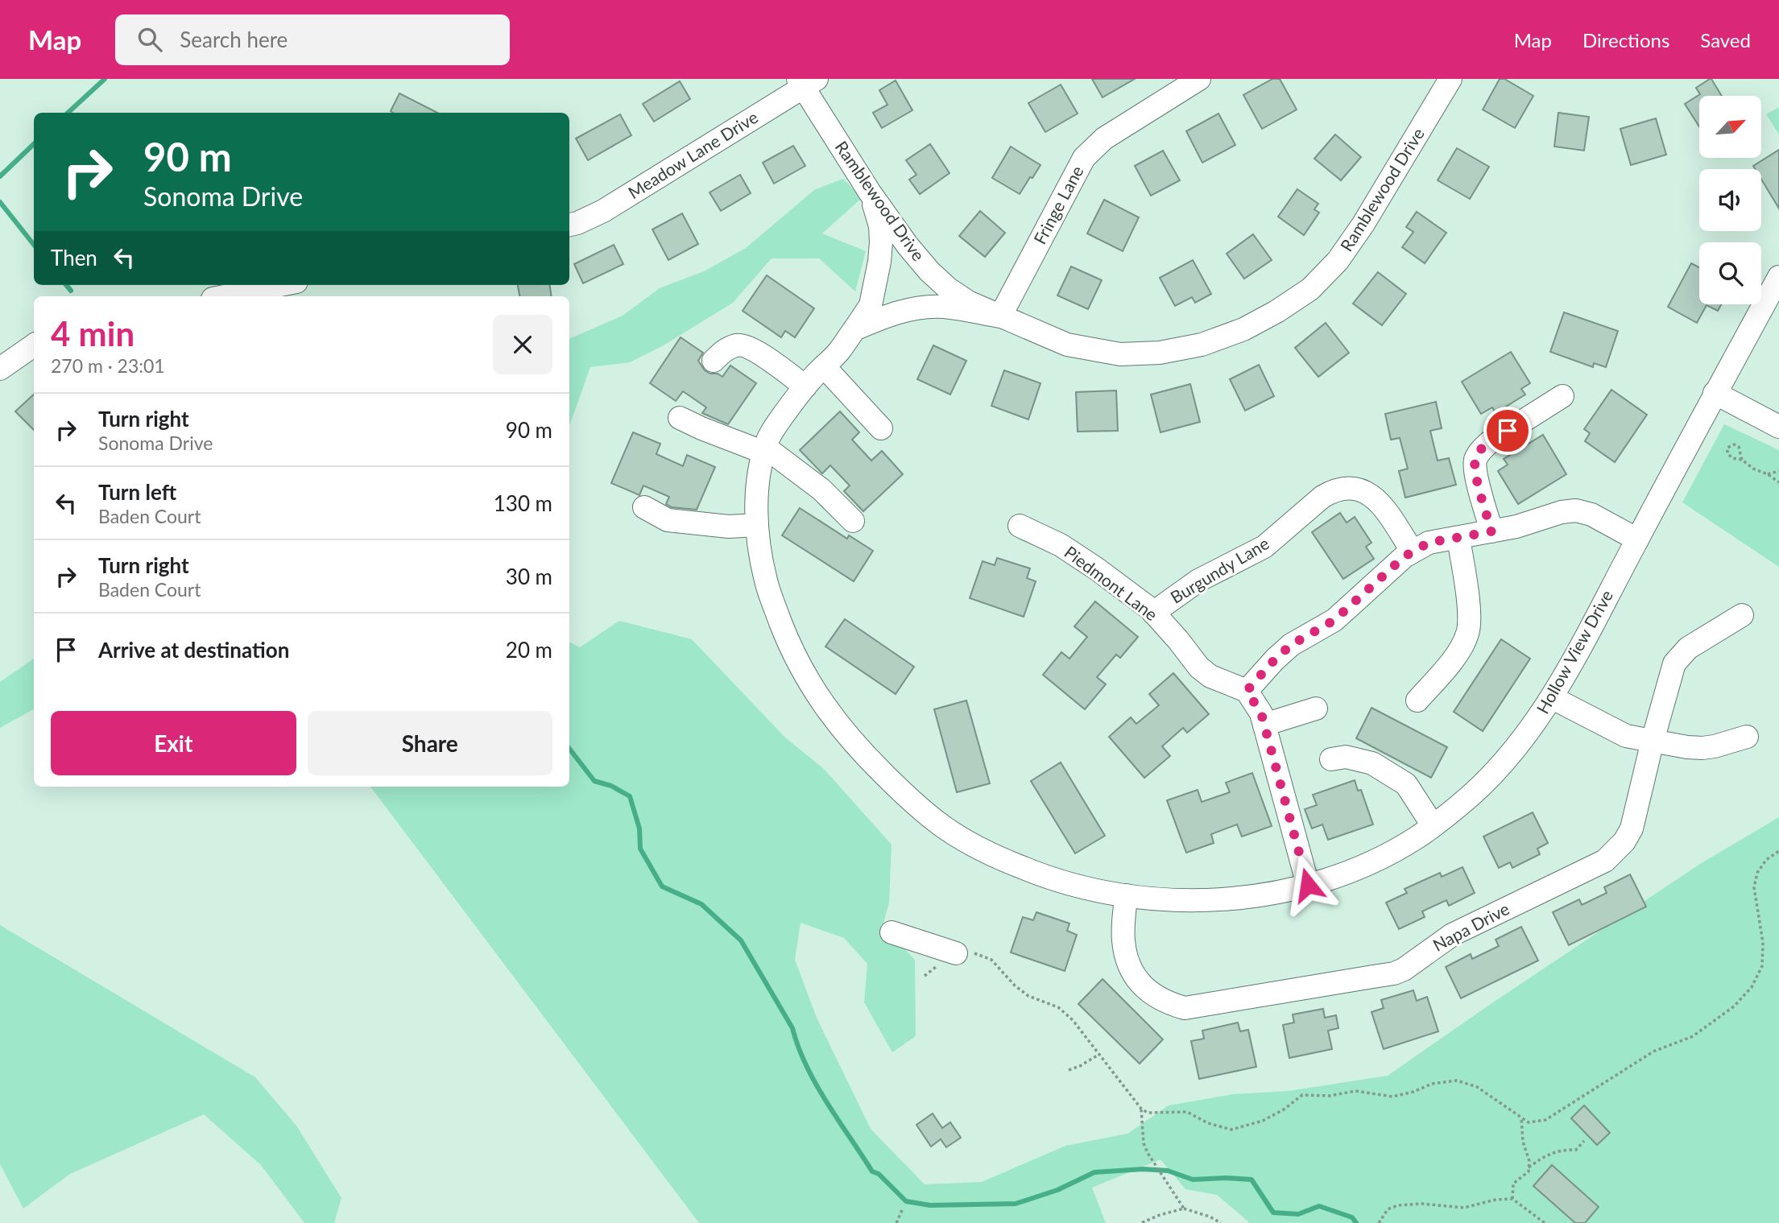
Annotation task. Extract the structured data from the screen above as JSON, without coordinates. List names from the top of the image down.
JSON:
{
  "streets": {
    "street": [
      "Meadow Lane Drive",
      "Ramblewood Drive",
      "Fringe Lane",
      "Burgundy Lane",
      "Piedmont Lane",
      "Hollow View Drive",
      "Napa Drive"
    ]
  },
  "crossings": [
    ["Meadow Lane Drive", "Ramblewood Drive"],
    ["Ramblewood Drive", "Fringe Lane"],
    ["Ramblewood Drive", "Hollow View Drive"],
    ["Burgundy Lane", "Piedmont Lane"],
    ["Hollow View Drive", "Napa Drive"]
  ],
  "north": "top right",
  "page": {
    "header": "Map",
    "search": "Search here",
    "nav": ["Map", "Directions", "Saved"],
    "turn": ["90 m", "Sonoma Drive"],
    "then": "Then",
    "heading": ["4 min", "270 m · 23:01"],
    "list": [
      {
        "name": "Turn right",
        "note": "Sonoma Drive",
        "value": "90 m"
      },
      {
        "name": "Turn left",
        "note": "Baden Court",
        "value": "130 m"
      },
      {
        "name": "Turn right",
        "note": "Baden Court",
        "value": "30 m"
      },
      {
        "name": "Arrive at destination",
        "value": "20 m"
      }
    ],
    "buttons": ["Exit", "Share"]
  }
}
